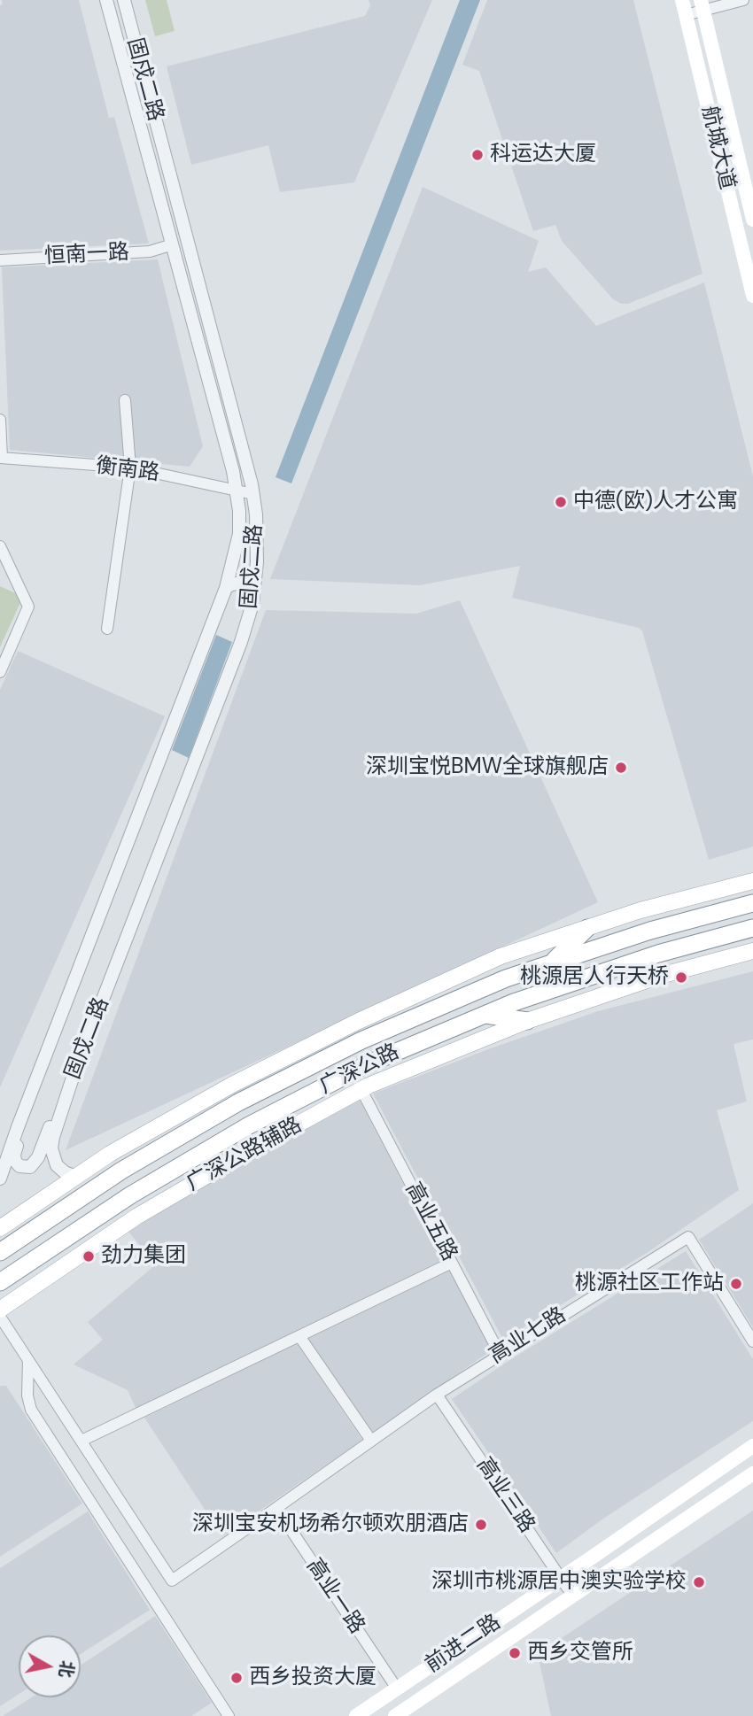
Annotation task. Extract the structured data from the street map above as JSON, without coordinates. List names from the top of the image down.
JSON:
{
  "streets": {
    "highway": ["广深公路"],
    "main road": ["航城大道", "广深公路辅路", "前进二路"],
    "street": [
      "固戍二路",
      "恒南一路",
      "衡南路",
      "高业五路",
      "高业七路",
      "高业三路",
      "高业一路"
    ]
  },
  "crossings": [
    ["固戍二路", "恒南一路"],
    ["固戍二路", "衡南路"],
    ["广深公路辅路", "高业五路"],
    ["高业五路", "高业七路"],
    ["高业七路", "高业三路"],
    ["高业三路", "前进二路"],
    ["高业一路", "前进二路"]
  ],
  "places": [
    "科运达大厦",
    "中德(欧)人才公寓",
    "深圳宝悦BMW全球旗舰店",
    "桃源居人行天桥",
    "劲力集团",
    "桃源社区工作站",
    "深圳宝安机场希尔顿欢朋酒店",
    "深圳市桃源居中澳实验学校",
    "西乡交管所",
    "西乡投资大厦"
  ],
  "north": "right"
}
